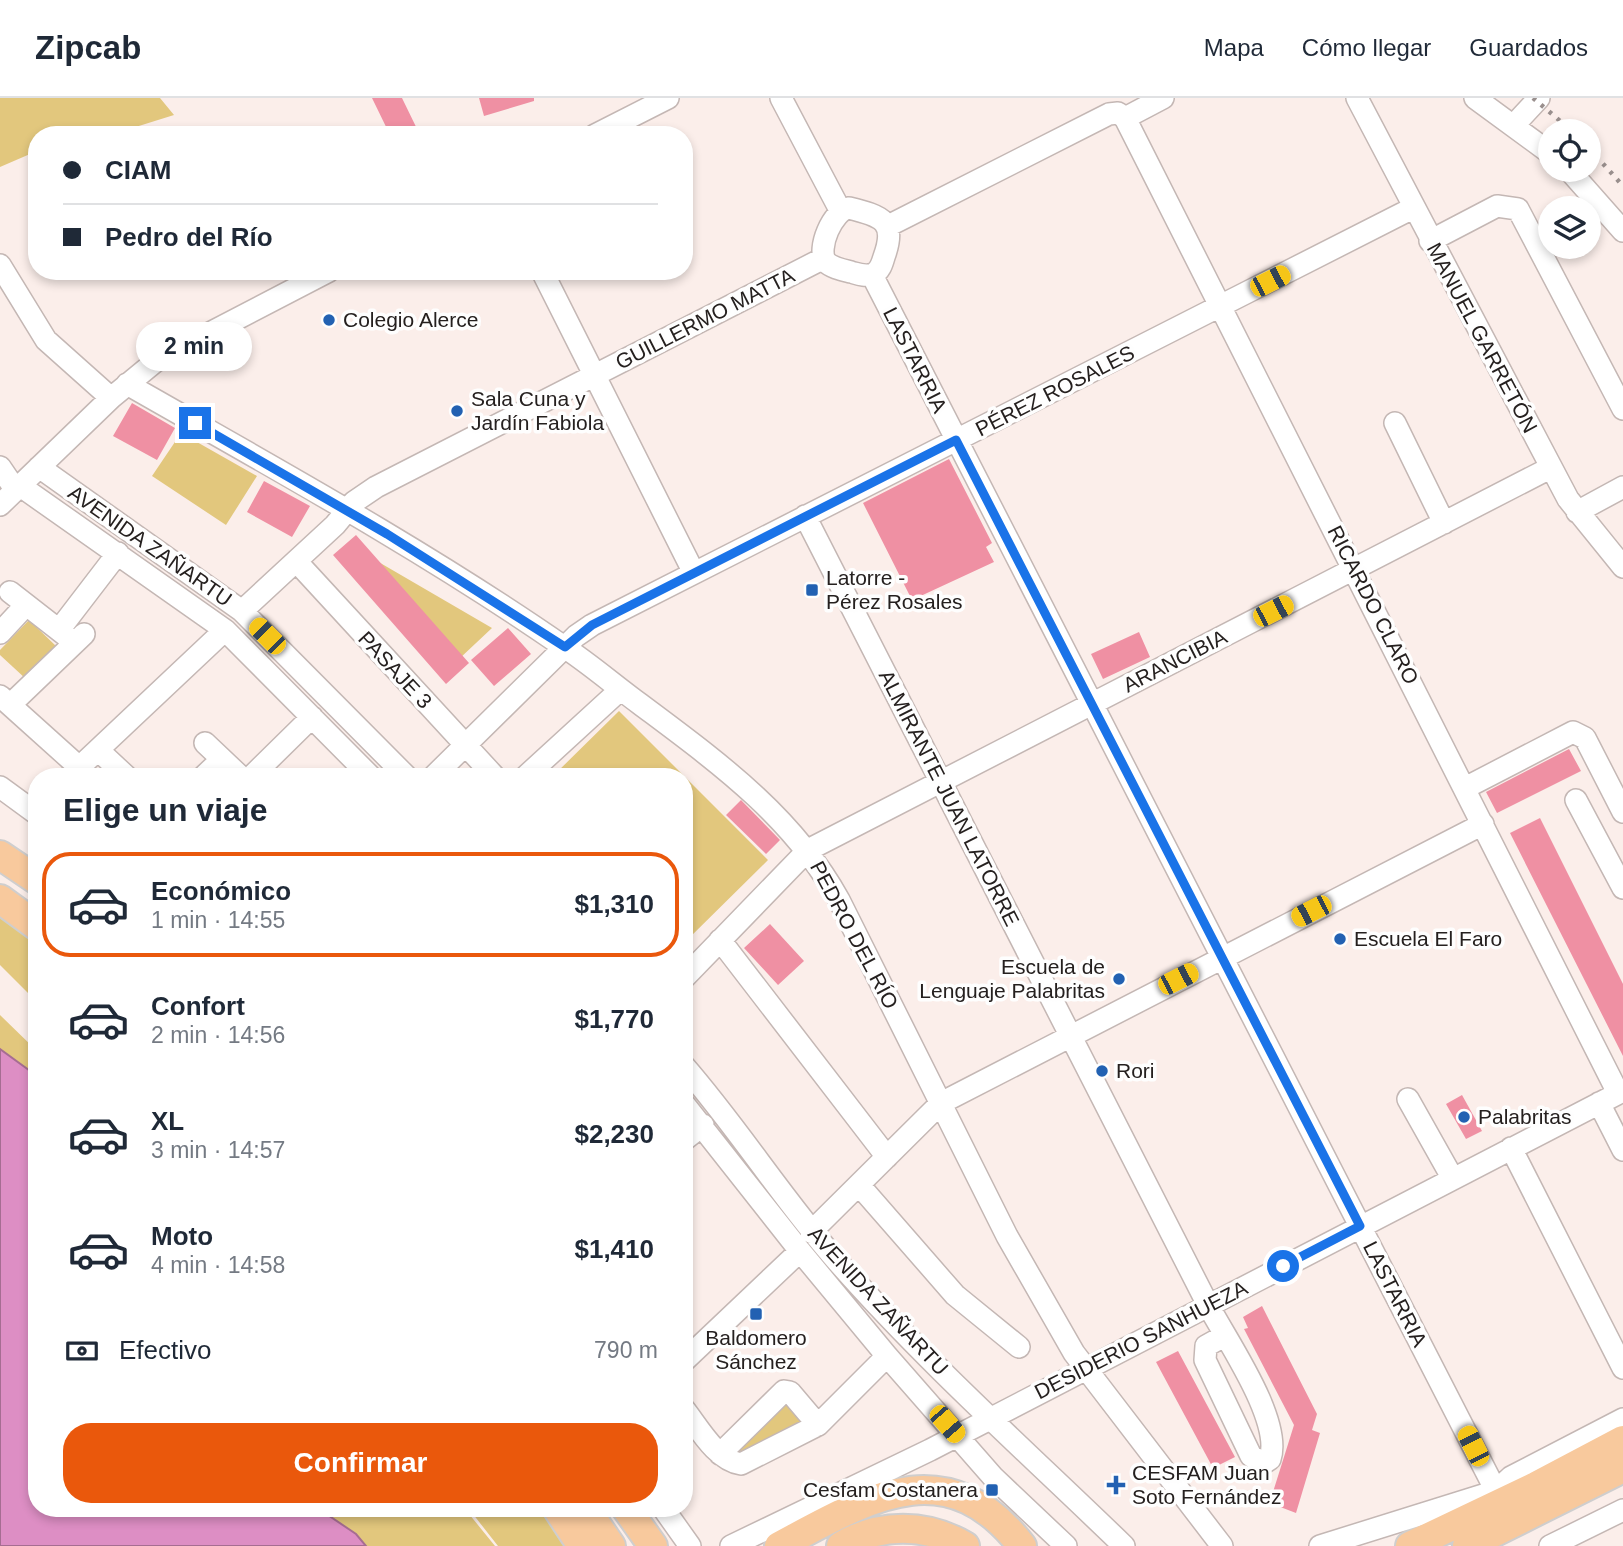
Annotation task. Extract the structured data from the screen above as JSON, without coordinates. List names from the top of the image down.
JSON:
{
  "streets": {
    "street": [
      "GUILLERMO MATTA",
      "MANUEL GARRETÓN",
      "LASTARRIA",
      "PÉREZ ROSALES",
      "AVENIDA ZAÑARTU",
      "RICARDO CLARO",
      "ARANCIBIA",
      "PASAJE 3",
      "ALMIRANTE JUAN LATORRE",
      "PEDRO DEL RÍO",
      "DESIDERIO SANHUEZA"
    ]
  },
  "crossings": [
    ["GUILLERMO MATTA", "LASTARRIA"],
    ["GUILLERMO MATTA", "AVENIDA ZAÑARTU"],
    ["GUILLERMO MATTA", "PASAJE 3"],
    ["GUILLERMO MATTA", "PEDRO DEL RÍO"],
    ["MANUEL GARRETÓN", "PÉREZ ROSALES"],
    ["MANUEL GARRETÓN", "ARANCIBIA"],
    ["LASTARRIA", "PÉREZ ROSALES"],
    ["LASTARRIA", "ARANCIBIA"],
    ["LASTARRIA", "DESIDERIO SANHUEZA"],
    ["PÉREZ ROSALES", "RICARDO CLARO"],
    ["PÉREZ ROSALES", "PASAJE 3"],
    ["PÉREZ ROSALES", "ALMIRANTE JUAN LATORRE"],
    ["PÉREZ ROSALES", "PEDRO DEL RÍO"],
    ["AVENIDA ZAÑARTU", "DESIDERIO SANHUEZA"],
    ["RICARDO CLARO", "ARANCIBIA"],
    ["RICARDO CLARO", "DESIDERIO SANHUEZA"],
    ["ARANCIBIA", "ALMIRANTE JUAN LATORRE"],
    ["ARANCIBIA", "PEDRO DEL RÍO"],
    ["ALMIRANTE JUAN LATORRE", "DESIDERIO SANHUEZA"],
    ["PEDRO DEL RÍO", "DESIDERIO SANHUEZA"]
  ],
  "places": {
    "other": [
      "Colegio Alerce",
      "Sala Cuna y Jardín Fabiola",
      "Escuela El Faro",
      "Escuela de Lenguaje Palabritas",
      "Rori",
      "Palabritas"
    ],
    "transit": ["Latorre - Pérez Rosales", "Baldomero Sánchez", "Cesfam Costanera"],
    "health": ["CESFAM Juan Soto Fernández"]
  },
  "page": {
    "header": "Zipcab",
    "nav": ["Mapa", "Cómo llegar", "Guardados"],
    "banner": ["CIAM", "Pedro del Río"],
    "bubble": "2 min",
    "heading": "Elige un viaje",
    "list": [
      {
        "name": "Económico",
        "note": "1 min · 14:55",
        "value": "$1,310"
      },
      {
        "name": "Confort",
        "note": "2 min · 14:56",
        "value": "$1,770"
      },
      {
        "name": "XL",
        "note": "3 min · 14:57",
        "value": "$2,230"
      },
      {
        "name": "Moto",
        "note": "4 min · 14:58",
        "value": "$1,410"
      }
    ],
    "pay": ["Efectivo", "790 m"],
    "buttons": "Confirmar"
  }
}
